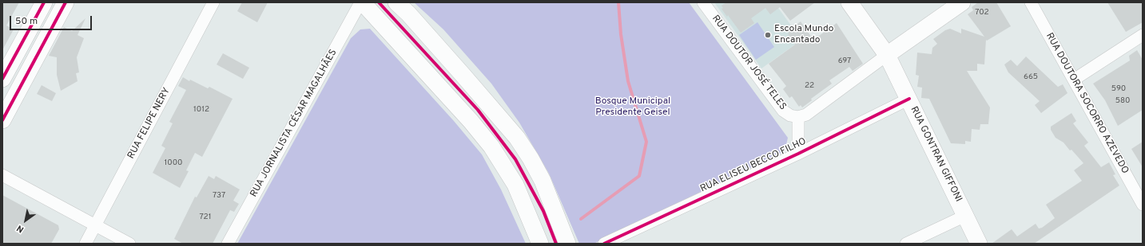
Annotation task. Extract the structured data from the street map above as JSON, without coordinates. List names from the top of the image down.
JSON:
{
  "streets": {
    "main road": ["RUA GONTRAN GIFFONI"],
    "street": [
      "RUA DOUTOR JOSÉ TELES",
      "RUA DOUTORA SOCORRO AZEVEDO",
      "RUA FELIPE NERY",
      "RUA JORNALISTA CÉSAR MAGALHÃES",
      "RUA ELISEU BECCO FILHO"
    ]
  },
  "crossings": [
    ["RUA GONTRAN GIFFONI", "RUA ELISEU BECCO FILHO"]
  ],
  "parks": ["Bosque Municipal Presidente Geisel"],
  "places": ["Escola Mundo Encantado"],
  "house_numbers": [
    "702",
    "697",
    "665",
    "22",
    "590",
    "580",
    "1012",
    "1000",
    "737",
    "721"
  ],
  "scale_bar": "50 m",
  "north": "bottom left"
}
